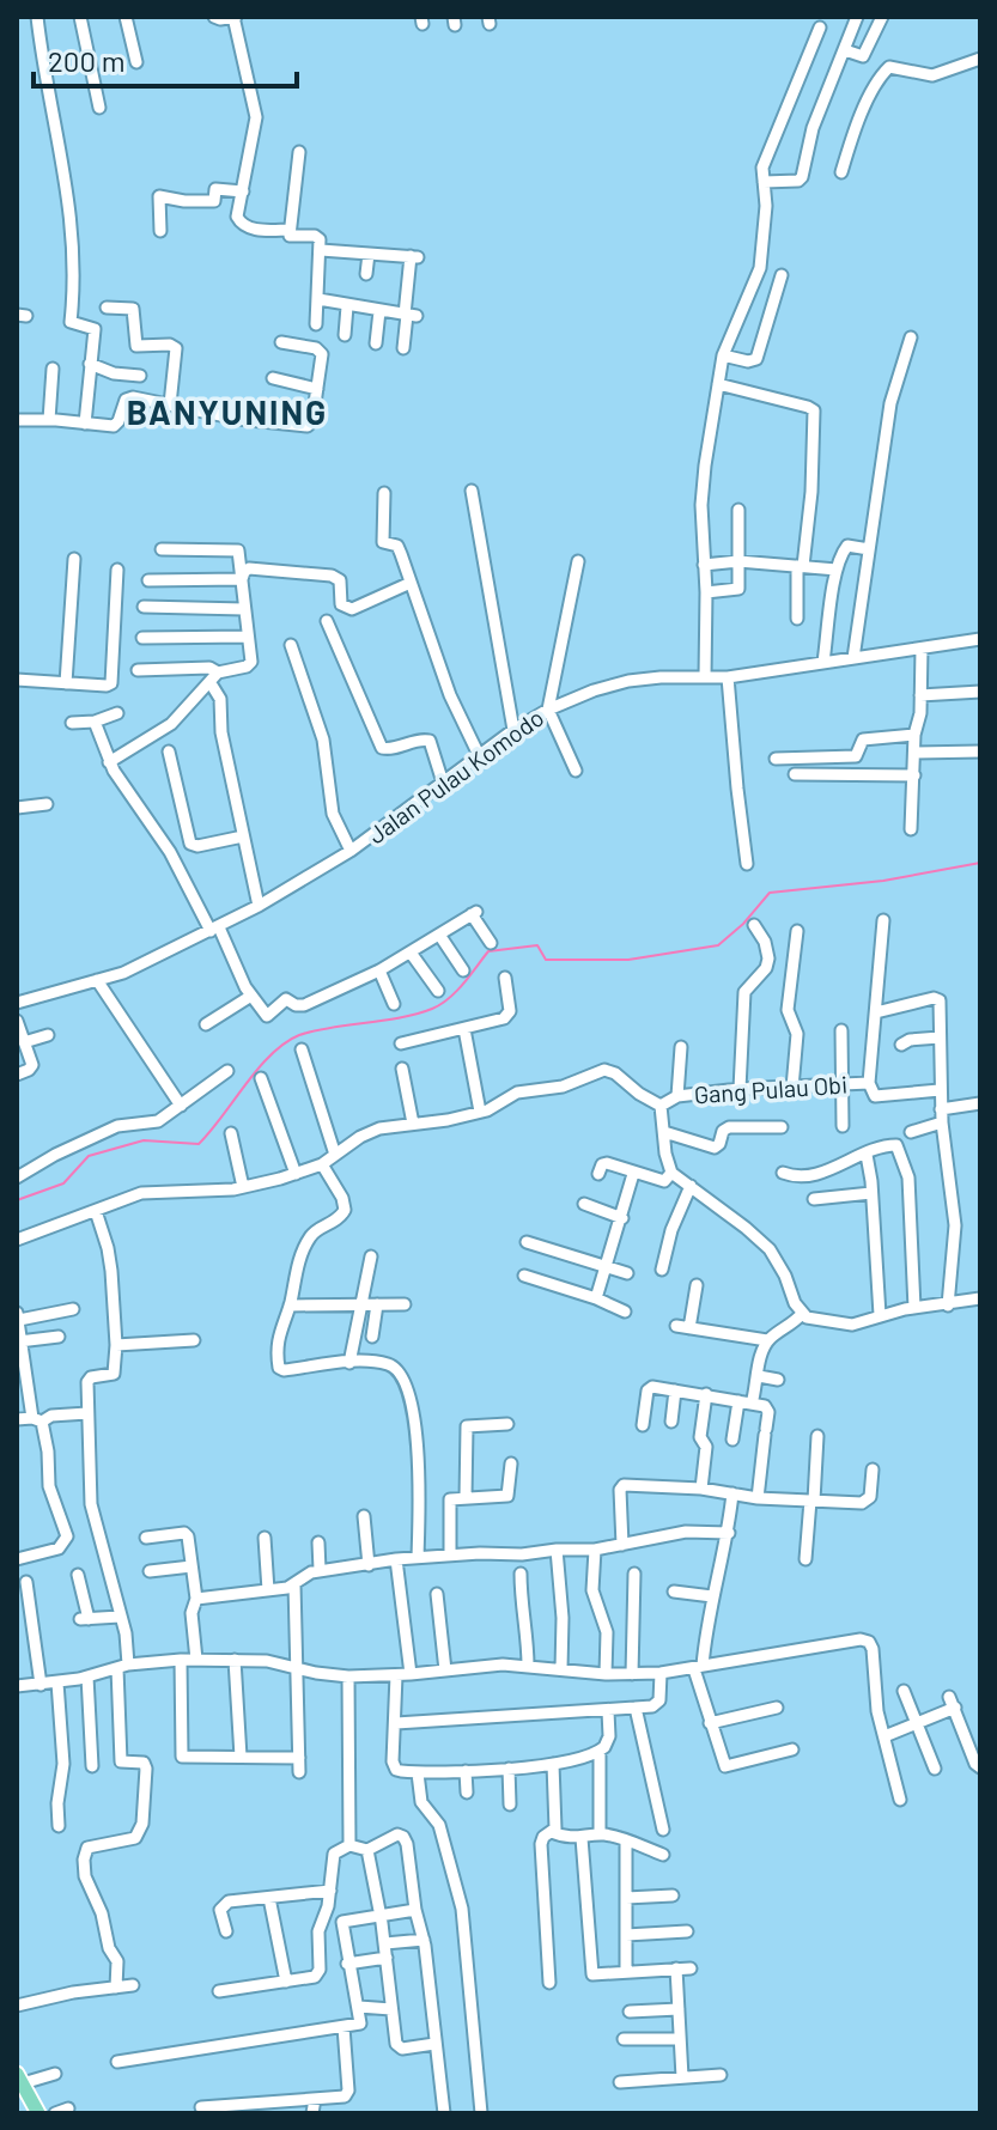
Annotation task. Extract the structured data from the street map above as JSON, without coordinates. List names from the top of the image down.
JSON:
{
  "streets": {
    "street": ["Jalan Pulau Komodo", "Gang Pulau Obi"]
  },
  "districts": ["BANYUNING"],
  "scale_bar": "200 m"
}
